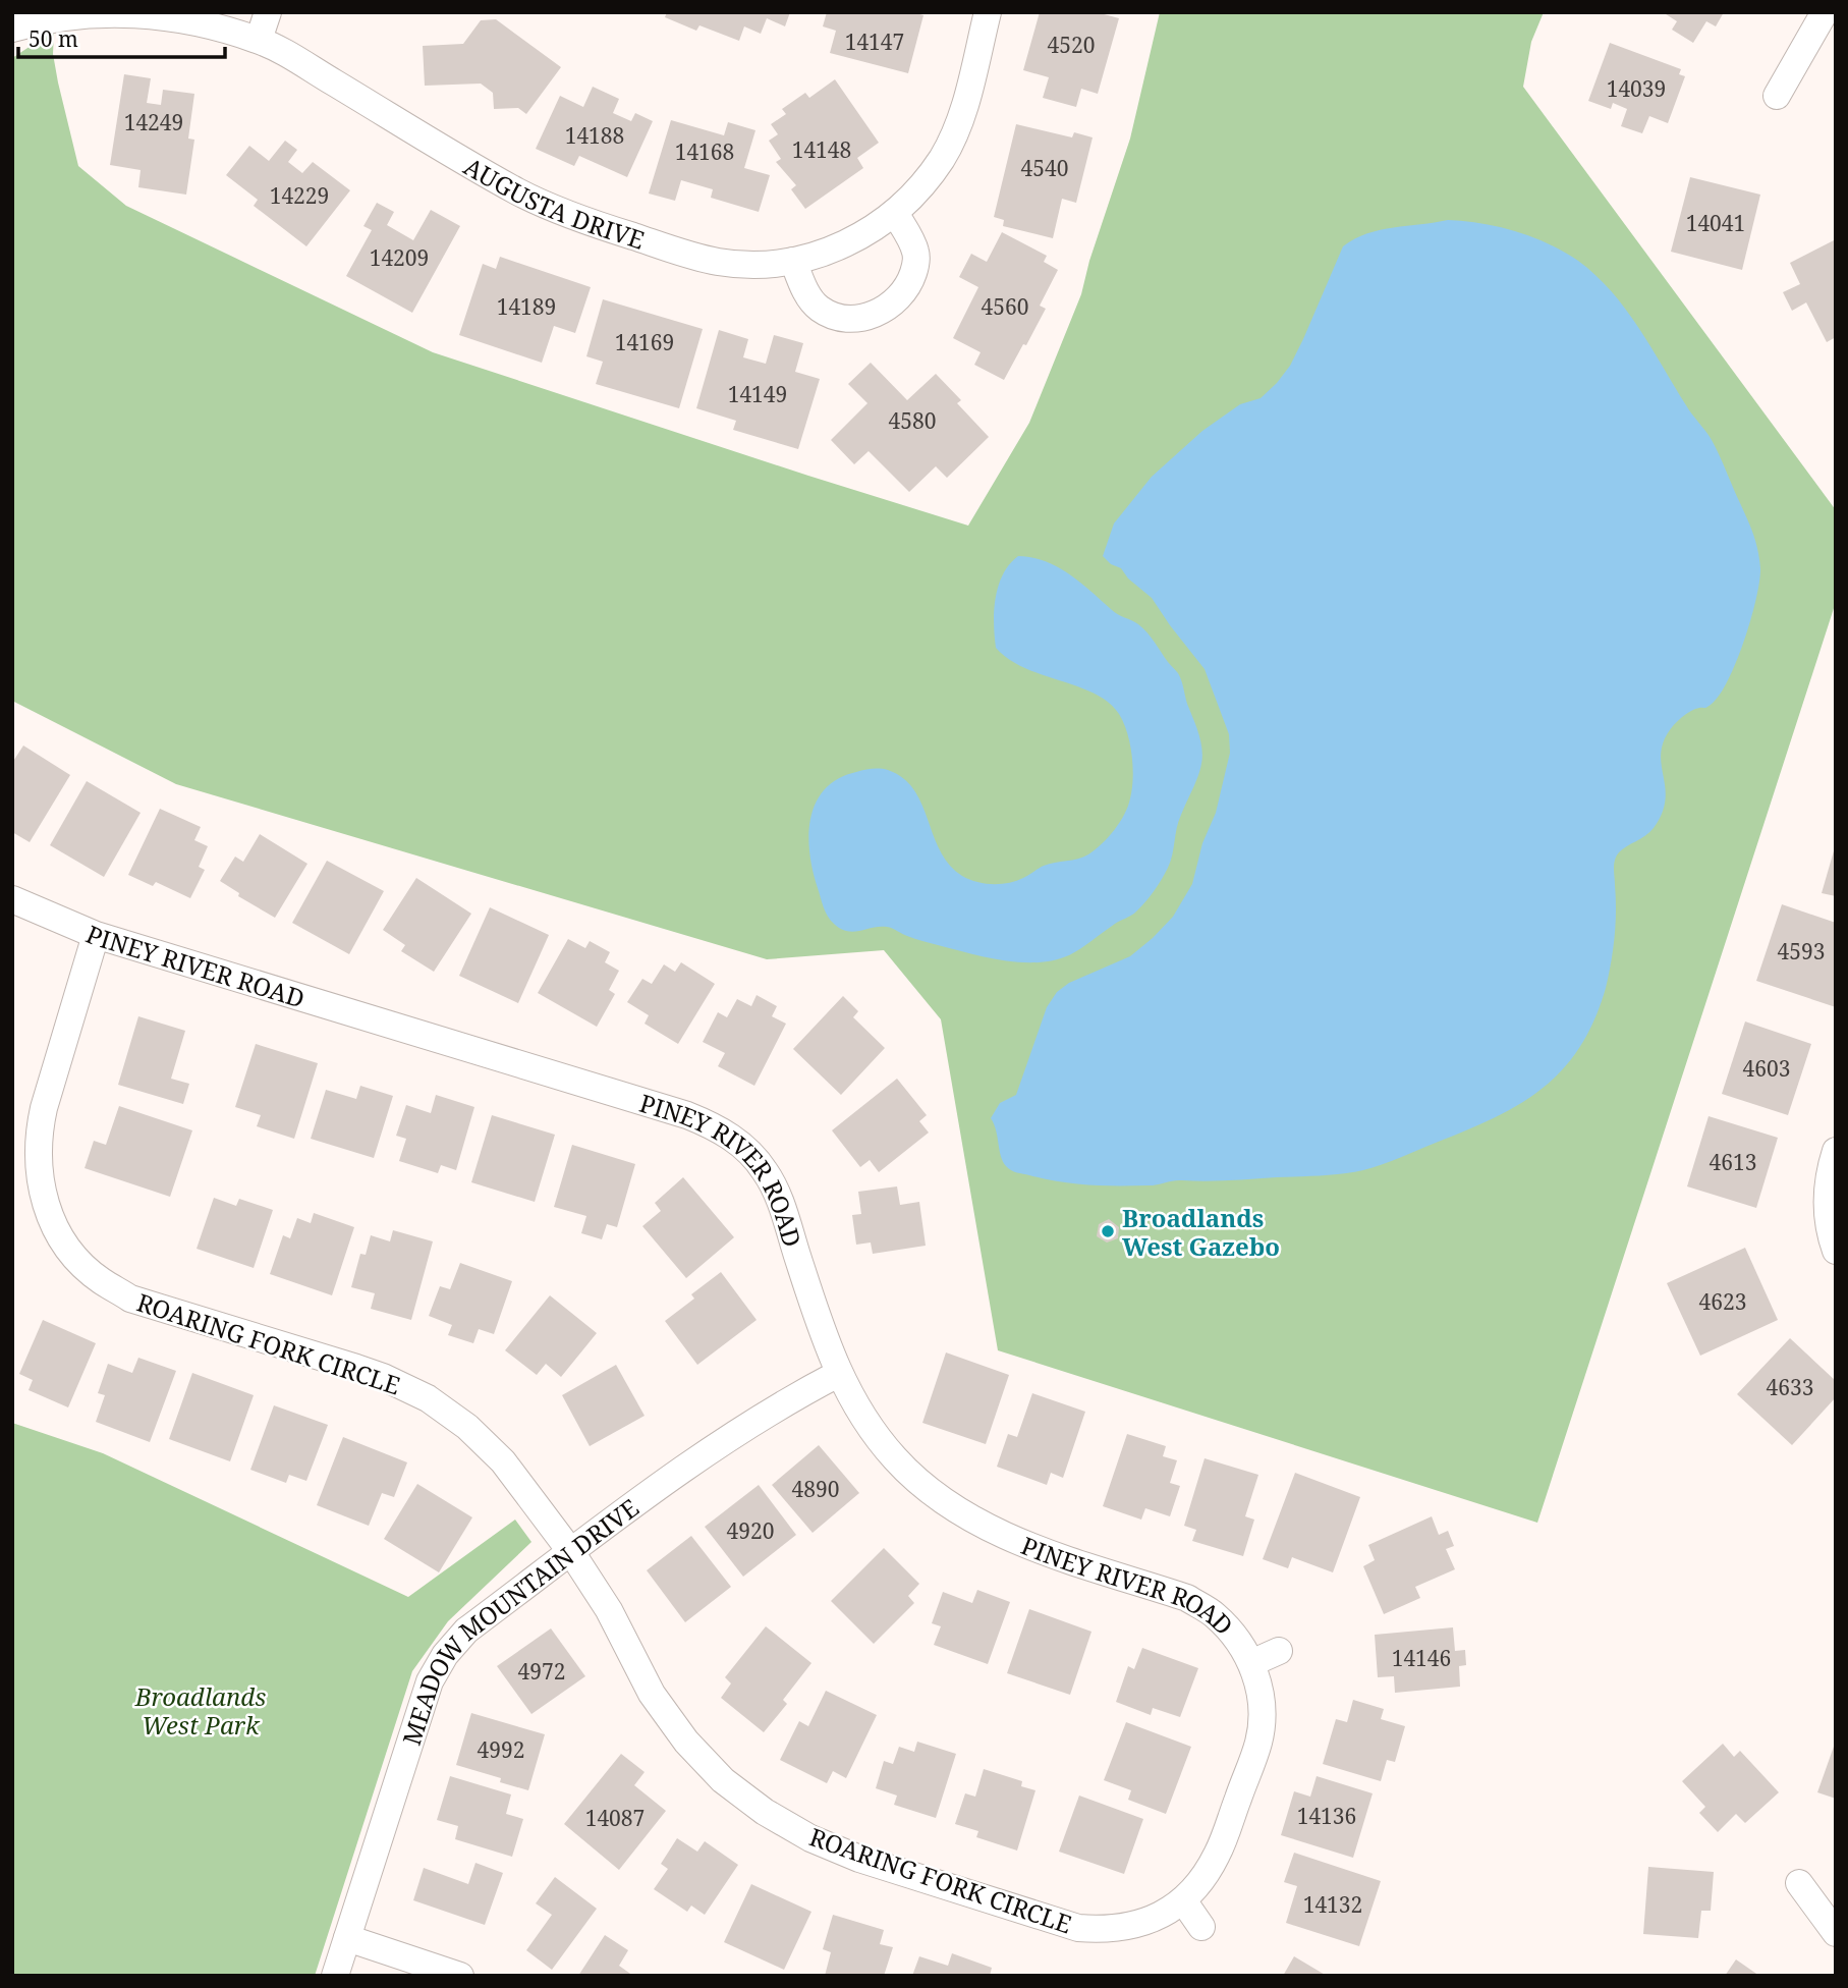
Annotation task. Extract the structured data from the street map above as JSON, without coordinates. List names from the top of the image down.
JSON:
{
  "streets": {
    "street": [
      "AUGUSTA DRIVE",
      "PINEY RIVER ROAD",
      "ROARING FORK CIRCLE",
      "MEADOW MOUNTAIN DRIVE"
    ]
  },
  "crossings": [
    ["PINEY RIVER ROAD", "ROARING FORK CIRCLE"],
    ["PINEY RIVER ROAD", "MEADOW MOUNTAIN DRIVE"],
    ["ROARING FORK CIRCLE", "MEADOW MOUNTAIN DRIVE"]
  ],
  "parks": ["Broadlands West Park"],
  "places": ["Broadlands West Gazebo"],
  "house_numbers": [
    "14147",
    "4520",
    "14039",
    "14249",
    "14188",
    "14148",
    "14168",
    "4540",
    "14229",
    "14041",
    "14209",
    "14189",
    "4560",
    "14169",
    "14149",
    "4580",
    "4593",
    "4603",
    "4613",
    "4623",
    "4633",
    "4890",
    "4920",
    "14146",
    "4972",
    "4992",
    "14136",
    "14087",
    "14132"
  ],
  "scale_bar": "50 m"
}
